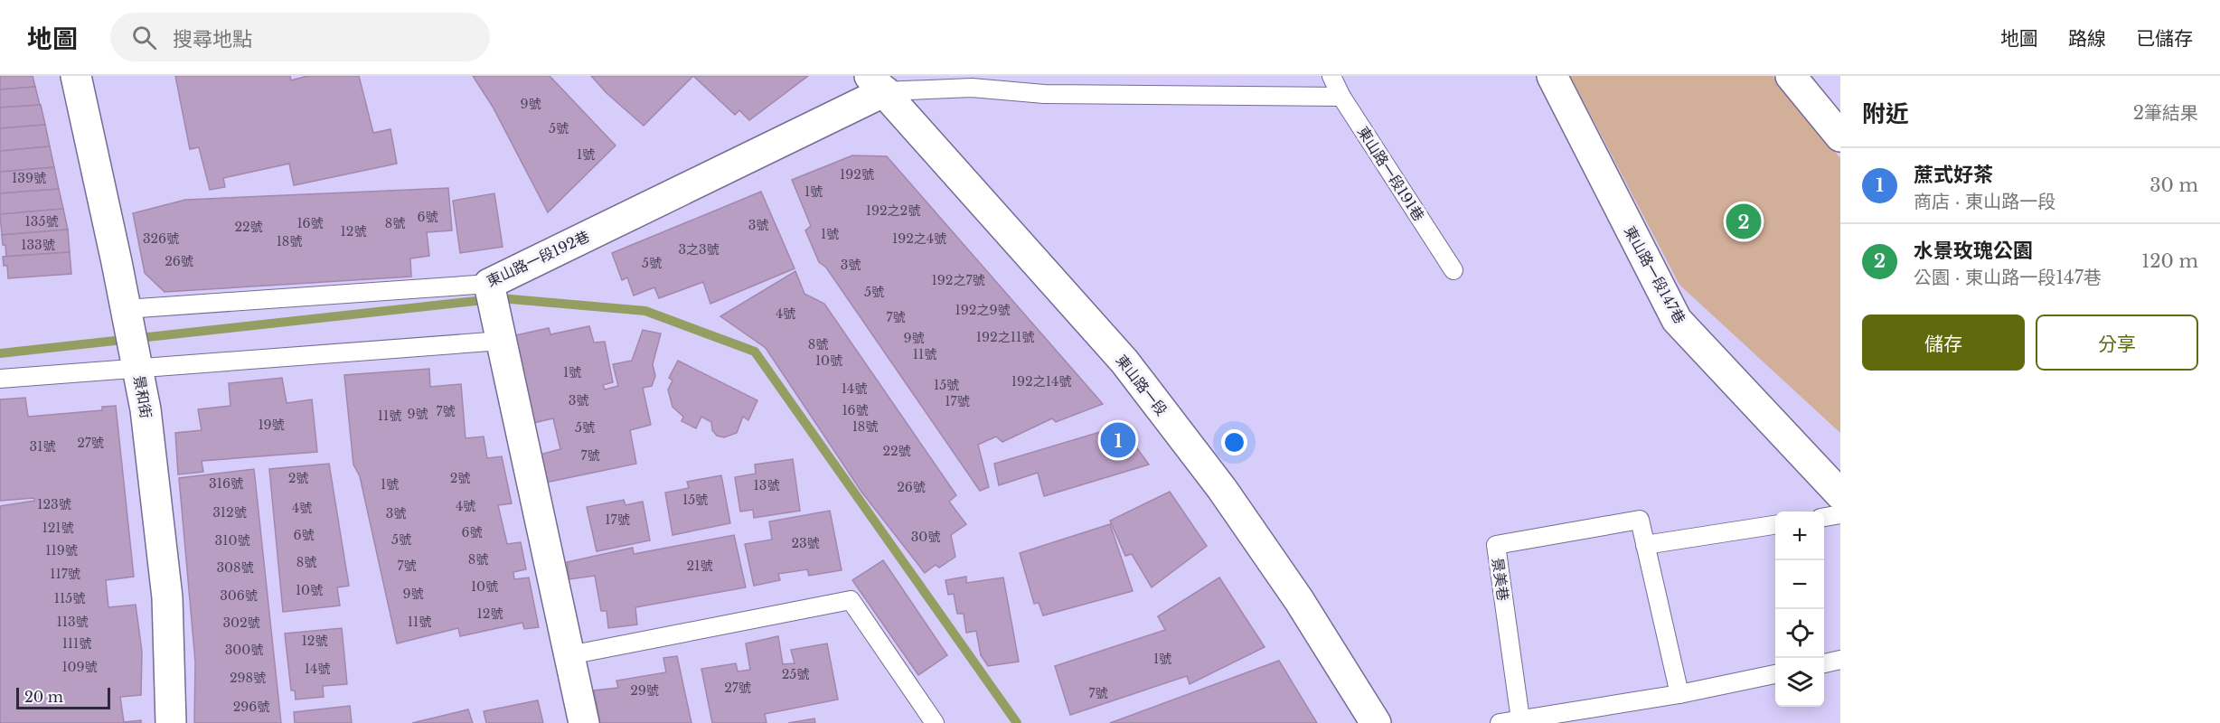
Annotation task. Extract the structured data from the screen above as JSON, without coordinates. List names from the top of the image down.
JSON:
{
  "streets": {
    "street": [
      "東山路一段192巷",
      "東山路一段147巷",
      "東山路一段",
      "景和街"
    ],
    "lane": ["東山路一段191巷", "景美巷"]
  },
  "crossings": [
    ["東山路一段192巷", "東山路一段"],
    ["東山路一段192巷", "景和街"]
  ],
  "house_numbers": [
    "9號",
    "5號",
    "1號",
    "192號",
    "139號",
    "1號",
    "192之2號",
    "6號",
    "135號",
    "16號",
    "8號",
    "3號",
    "22號",
    "12號",
    "1號",
    "326號",
    "192之4號",
    "18號",
    "133號",
    "3之3號",
    "26號",
    "5號",
    "3號",
    "192之7號",
    "5號",
    "192之9號",
    "4號",
    "7號",
    "192之11號",
    "9號",
    "8號",
    "11號",
    "10號",
    "1號",
    "192之14號",
    "15號",
    "14號",
    "3號",
    "17號",
    "16號",
    "7號",
    "9號",
    "11號",
    "19號",
    "18號",
    "5號",
    "27號",
    "31號",
    "22號",
    "7號",
    "2號",
    "2號",
    "316號",
    "1號",
    "13號",
    "26號",
    "15號",
    "123號",
    "4號",
    "4號",
    "312號",
    "3號",
    "17號",
    "121號",
    "6號",
    "6號",
    "30號",
    "5號",
    "310號",
    "23號",
    "119號",
    "8號",
    "8號",
    "7號",
    "21號",
    "308號",
    "117號",
    "10號",
    "10號",
    "9號",
    "306號",
    "115號",
    "12號",
    "113號",
    "11號",
    "302號",
    "12號",
    "111號",
    "300號",
    "1號",
    "109號",
    "14號",
    "25號",
    "298號",
    "27號",
    "29號",
    "7號",
    "296號"
  ],
  "scale_bar": "20 m",
  "page": {
    "header": "地圖",
    "search": "搜尋地點",
    "nav": ["地圖", "路線", "已儲存"],
    "heading": ["附近", "2筆結果"],
    "list": [
      {
        "mark": "1",
        "name": "蔗式好茶",
        "note": "商店 · 東山路一段",
        "value": "30 m"
      },
      {
        "mark": "2",
        "name": "水景玫瑰公園",
        "note": "公園 · 東山路一段147巷",
        "value": "120 m"
      }
    ],
    "pins": ["2", "1"],
    "buttons": ["儲存", "分享"],
    "map_buttons": ["+", "−"],
    "scale": "20 m"
  }
}
